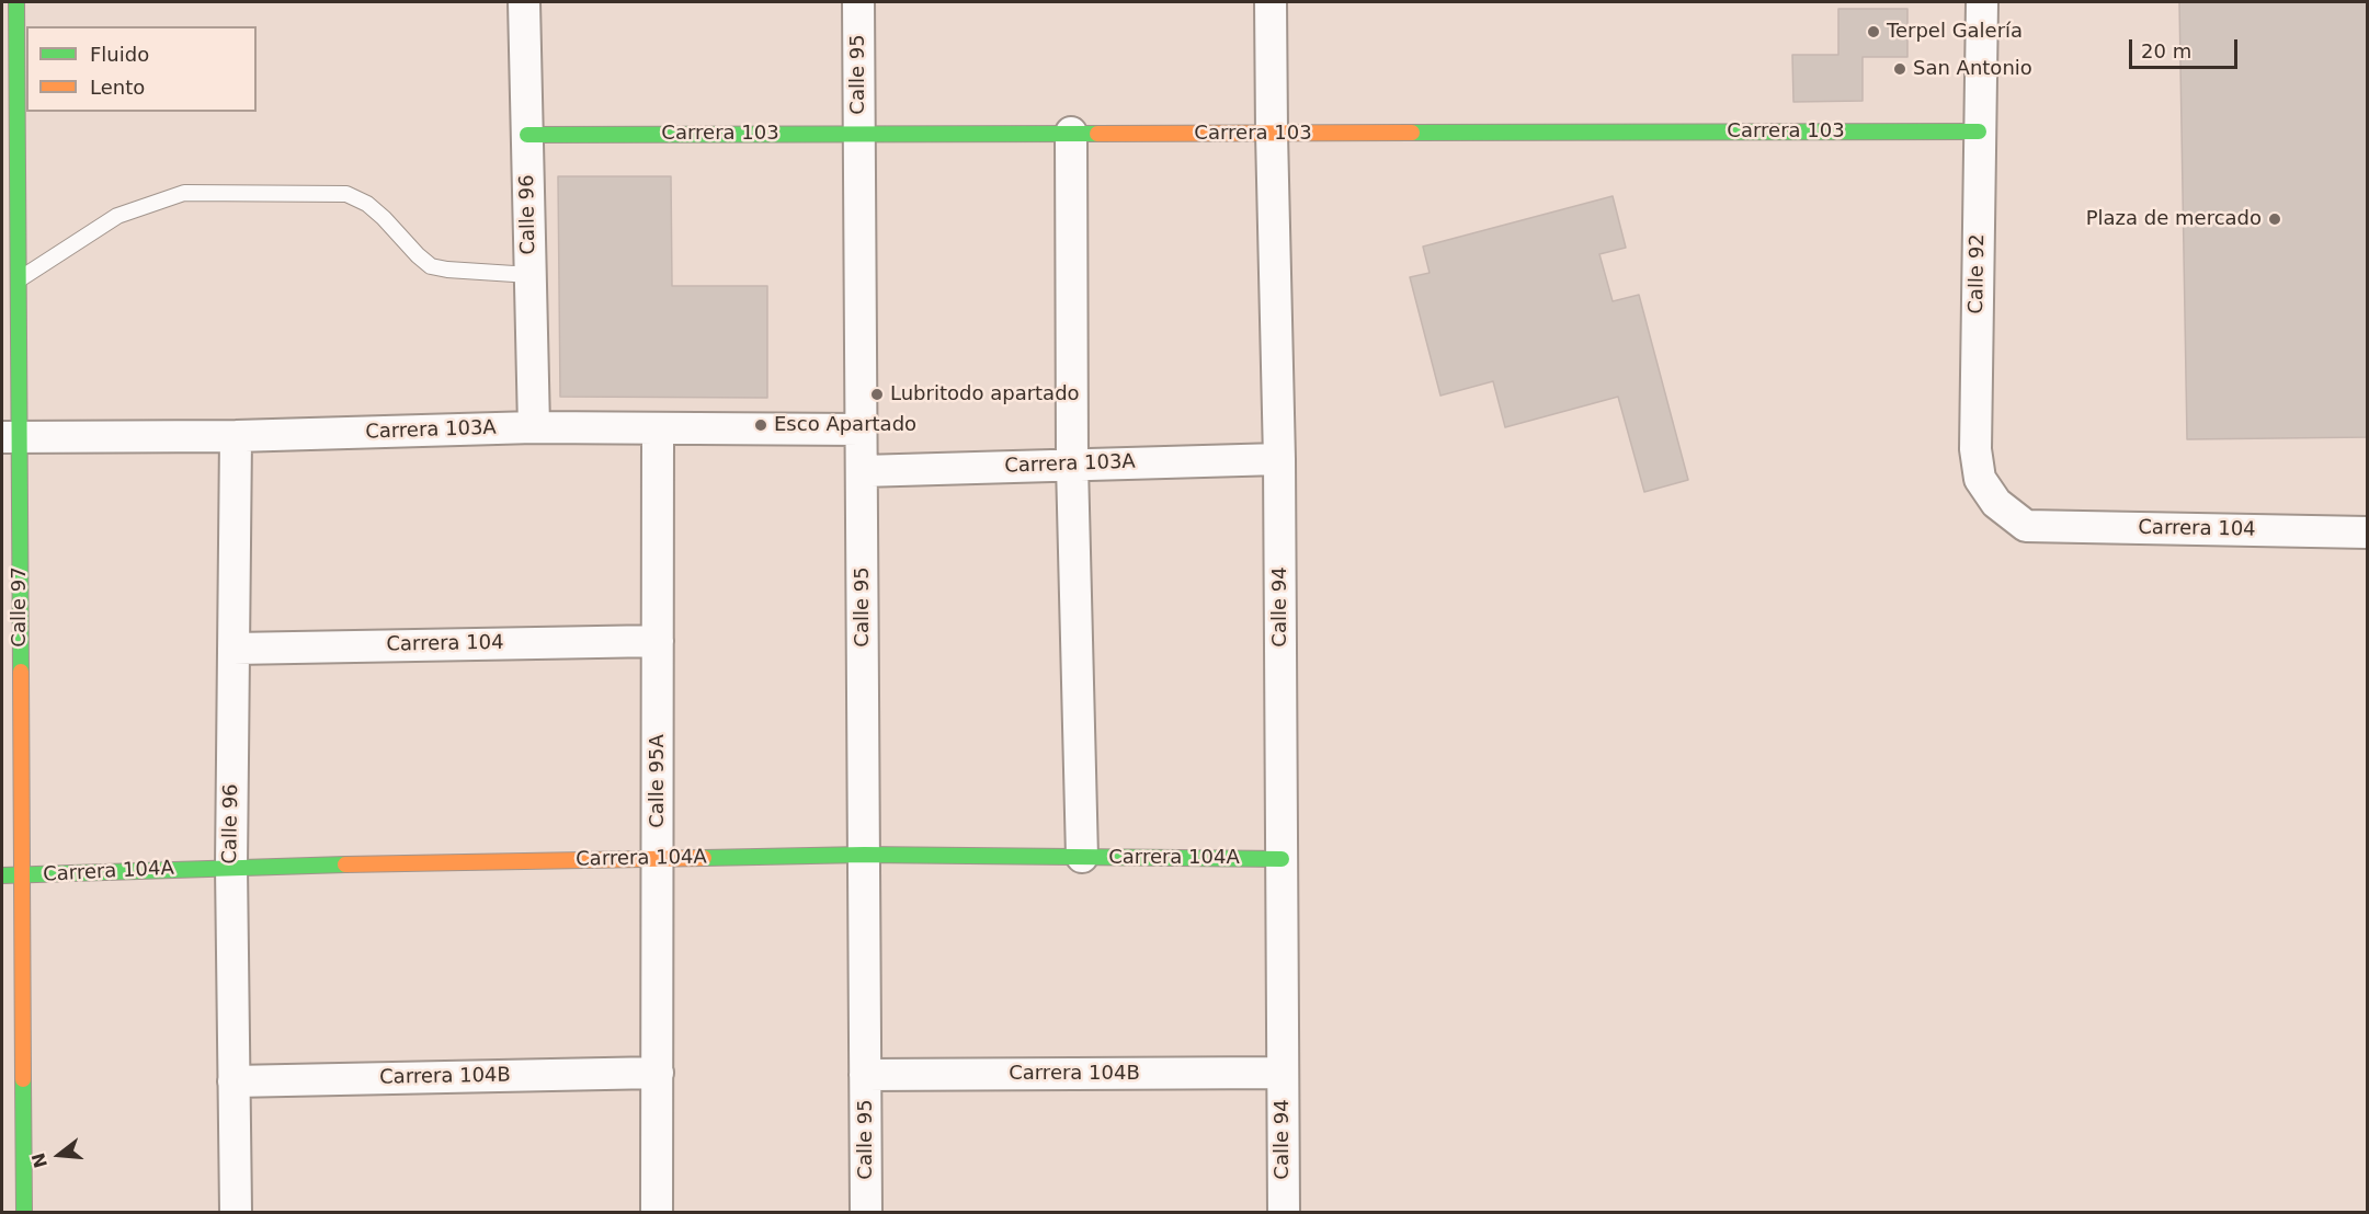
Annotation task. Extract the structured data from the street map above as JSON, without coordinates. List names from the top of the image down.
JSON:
{
  "streets": {
    "street": [
      "Calle 95",
      "Carrera 103",
      "Calle 96",
      "Calle 92",
      "Carrera 103A",
      "Carrera 104",
      "Calle 97",
      "Calle 94",
      "Calle 95A",
      "Carrera 104A",
      "Carrera 104B"
    ]
  },
  "crossings": [
    ["Calle 95", "Carrera 103"],
    ["Calle 95", "Carrera 103A"],
    ["Calle 95", "Carrera 104A"],
    ["Calle 95", "Carrera 104B"],
    ["Carrera 103", "Calle 96"],
    ["Carrera 103", "Calle 92"],
    ["Carrera 103", "Calle 94"],
    ["Calle 96", "Carrera 103A"],
    ["Calle 96", "Carrera 104"],
    ["Calle 96", "Carrera 104A"],
    ["Calle 96", "Carrera 104B"],
    ["Calle 92", "Carrera 104"],
    ["Carrera 103A", "Calle 97"],
    ["Carrera 103A", "Calle 94"],
    ["Carrera 103A", "Calle 95A"],
    ["Carrera 104", "Calle 95A"],
    ["Calle 97", "Carrera 104A"],
    ["Calle 94", "Carrera 104A"],
    ["Calle 94", "Carrera 104B"],
    ["Calle 95A", "Carrera 104A"],
    ["Calle 95A", "Carrera 104B"]
  ],
  "places": [
    "Terpel Galería",
    "San Antonio",
    "Plaza de mercado",
    "Lubritodo apartado",
    "Esco Apartado"
  ],
  "legend": ["Fluido", "Lento"],
  "scale_bar": "20 m",
  "north": "left"
}
